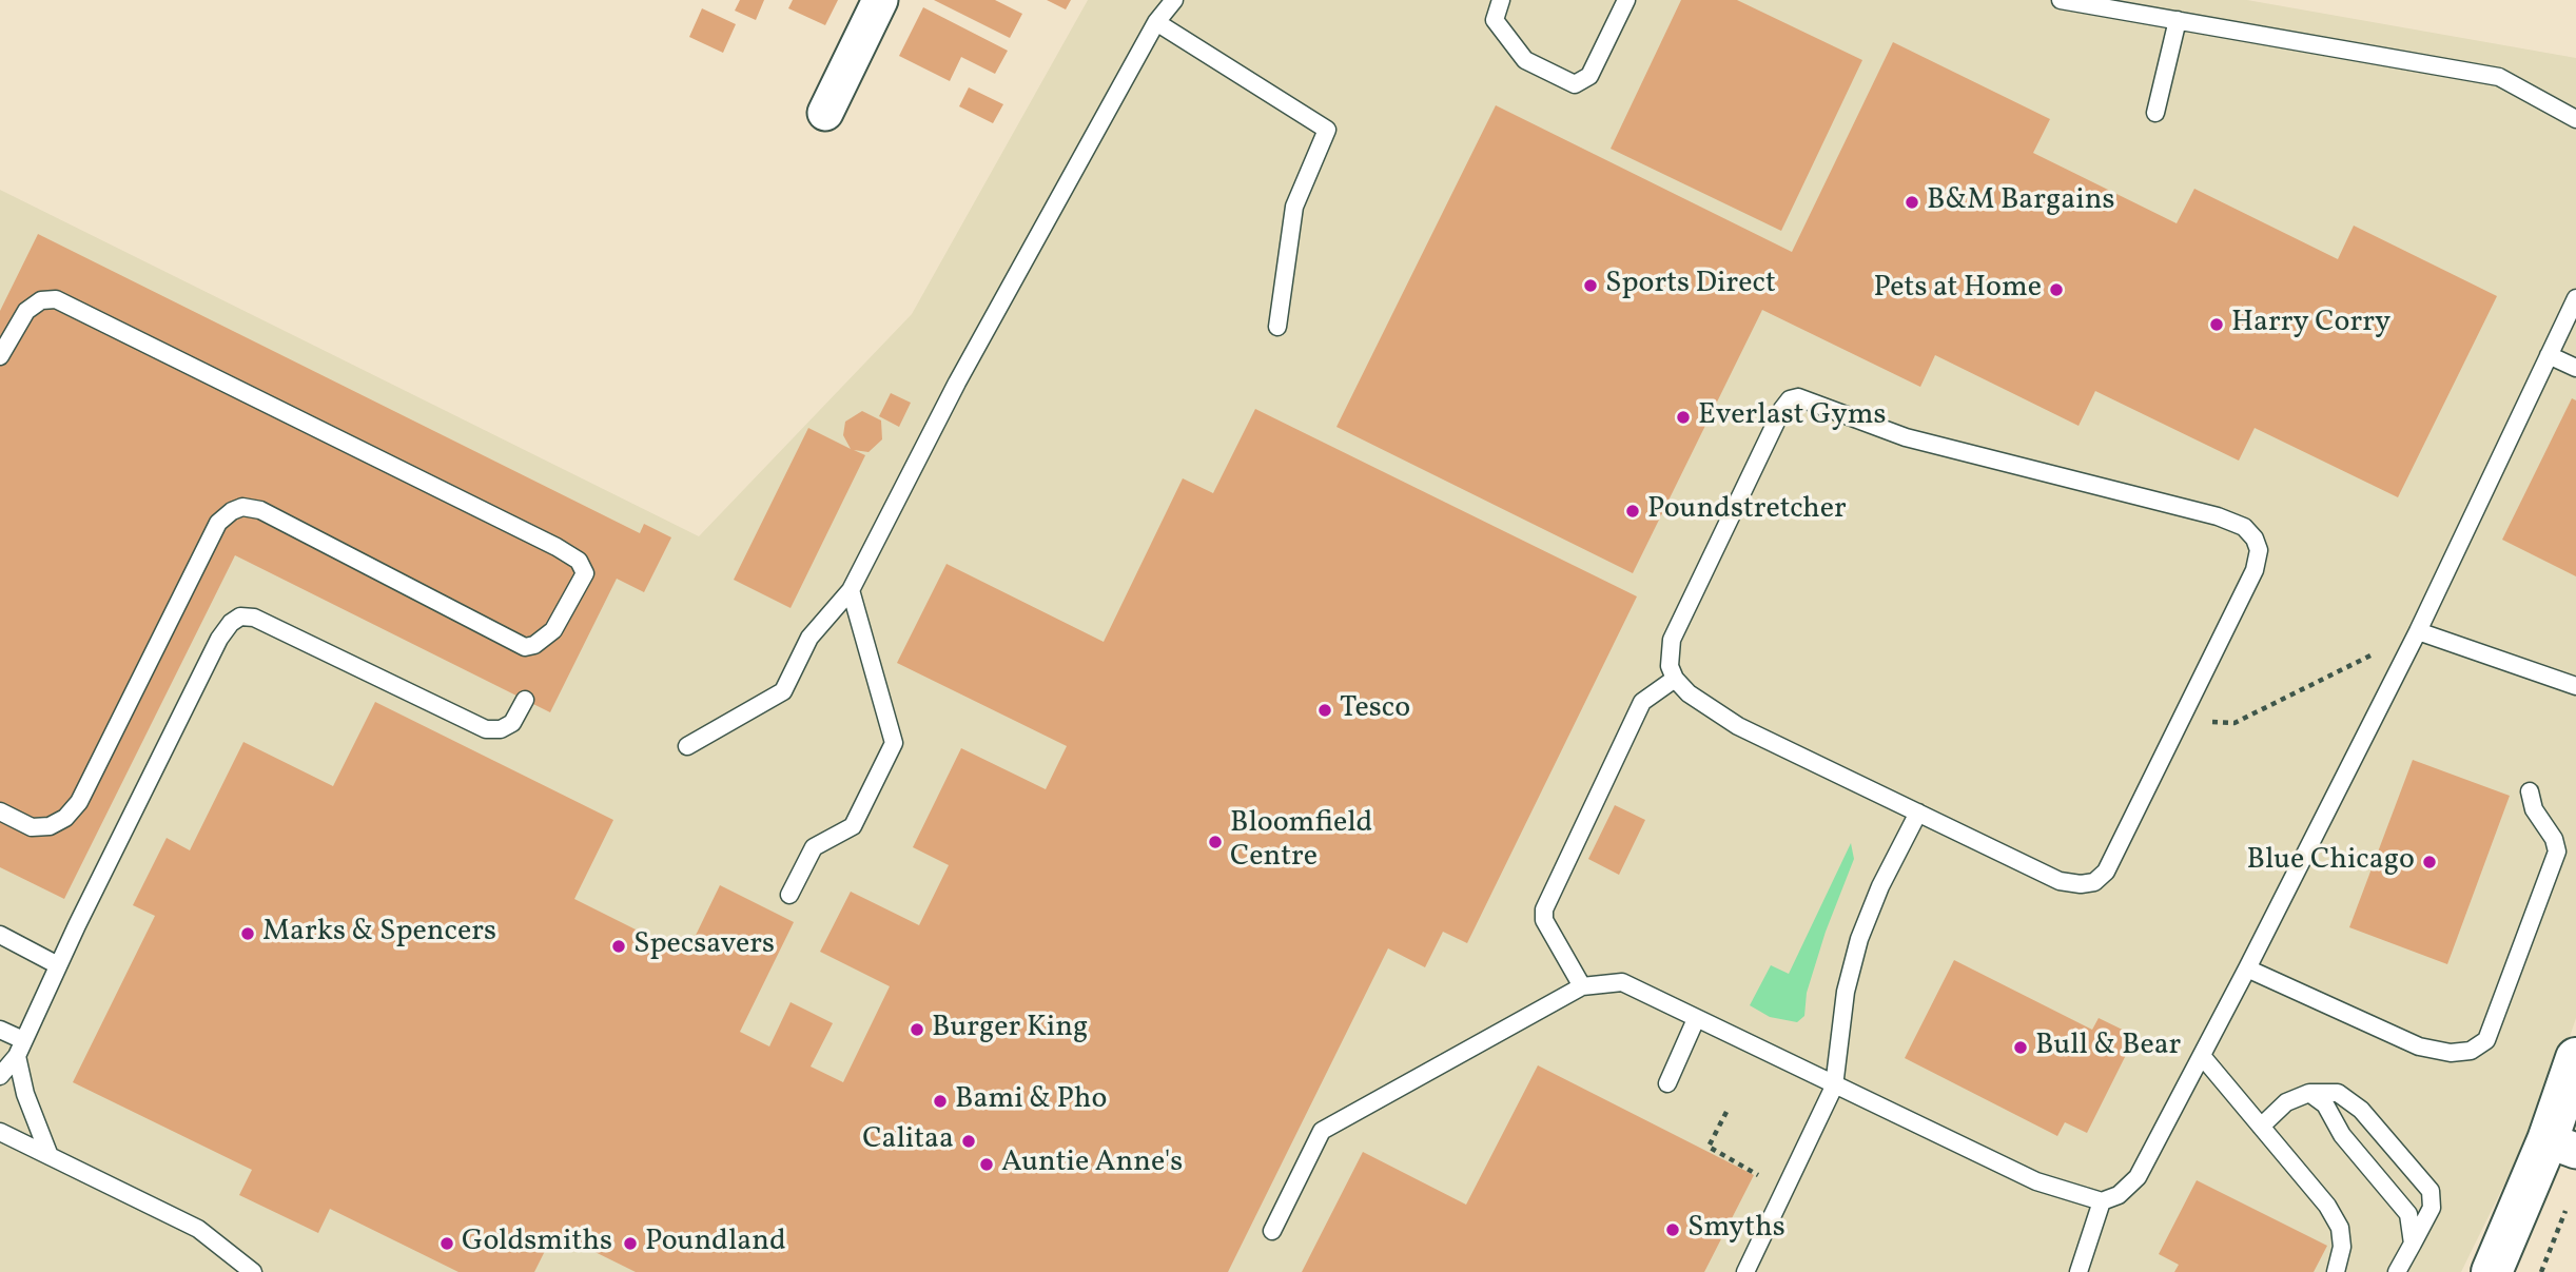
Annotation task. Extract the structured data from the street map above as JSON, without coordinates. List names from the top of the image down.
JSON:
{
  "places": [
    "B&M Bargains",
    "Sports Direct",
    "Pets at Home",
    "Harry Corry",
    "Everlast Gyms",
    "Poundstretcher",
    "Tesco",
    "Bloomfield Centre",
    "Blue Chicago",
    "Marks & Spencers",
    "Specsavers",
    "Burger King",
    "Bull & Bear",
    "Bami & Pho",
    "Calitaa",
    "Auntie Anne's",
    "Smyths",
    "Goldsmiths",
    "Poundland"
  ]
}
